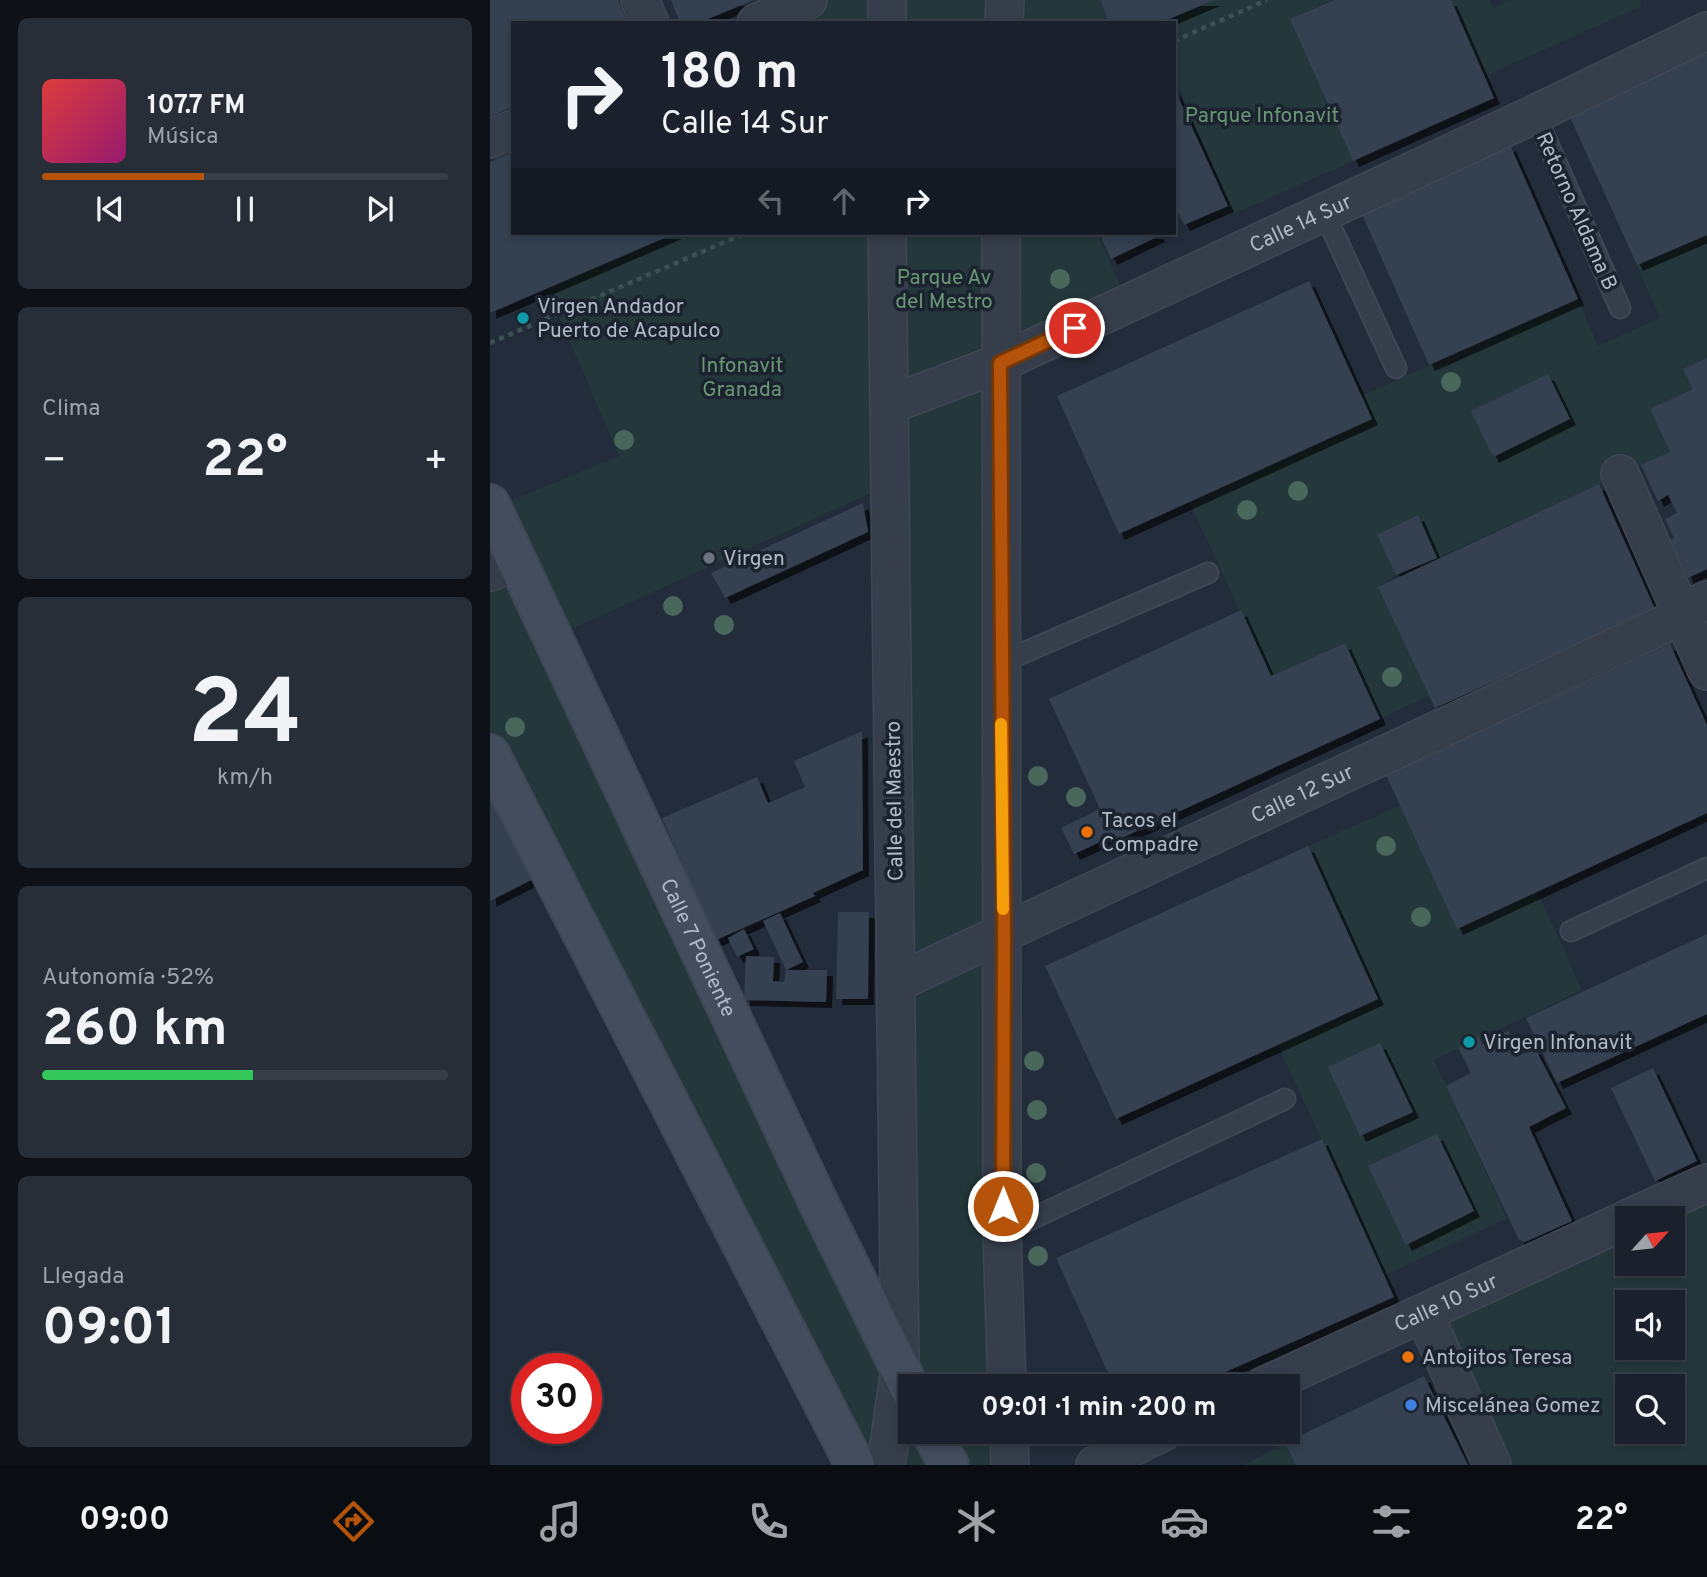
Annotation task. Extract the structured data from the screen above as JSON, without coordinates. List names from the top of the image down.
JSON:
{
  "streets": {
    "main road": ["Calle 7 Poniente"],
    "street": [
      "Calle 14 Sur",
      "Calle 12 Sur",
      "Calle del Maestro",
      "Calle 10 Sur"
    ],
    "lane": ["Retorno Aldama B"]
  },
  "crossings": [
    ["Retorno Aldama B", "Calle 14 Sur"],
    ["Calle 14 Sur", "Calle del Maestro"],
    ["Calle 12 Sur", "Calle del Maestro"]
  ],
  "parks": ["Parque Infonavit", "Parque Av del Mestro", "Infonavit Granada"],
  "places": [
    "Virgen Andador Puerto de Acapulco",
    "Virgen",
    "Tacos el Compadre",
    "Virgen Infonavit",
    "Antojitos Teresa",
    "Miscelánea Gomez"
  ],
  "north": "top right",
  "page": {
    "turn": ["180 m", "Calle 14 Sur"],
    "song": ["107.7 FM", "Música"],
    "tile": [
      "Clima",
      ["24", "km/h"],
      ["Autonomía · 52%", "260 km"],
      ["Llegada", "09:01"]
    ],
    "heat": ["−", "22°", "+"],
    "limit": "30",
    "trip": "09:01 · 1 min · 200 m",
    "tabs": ["09:00", "22°"]
  }
}
